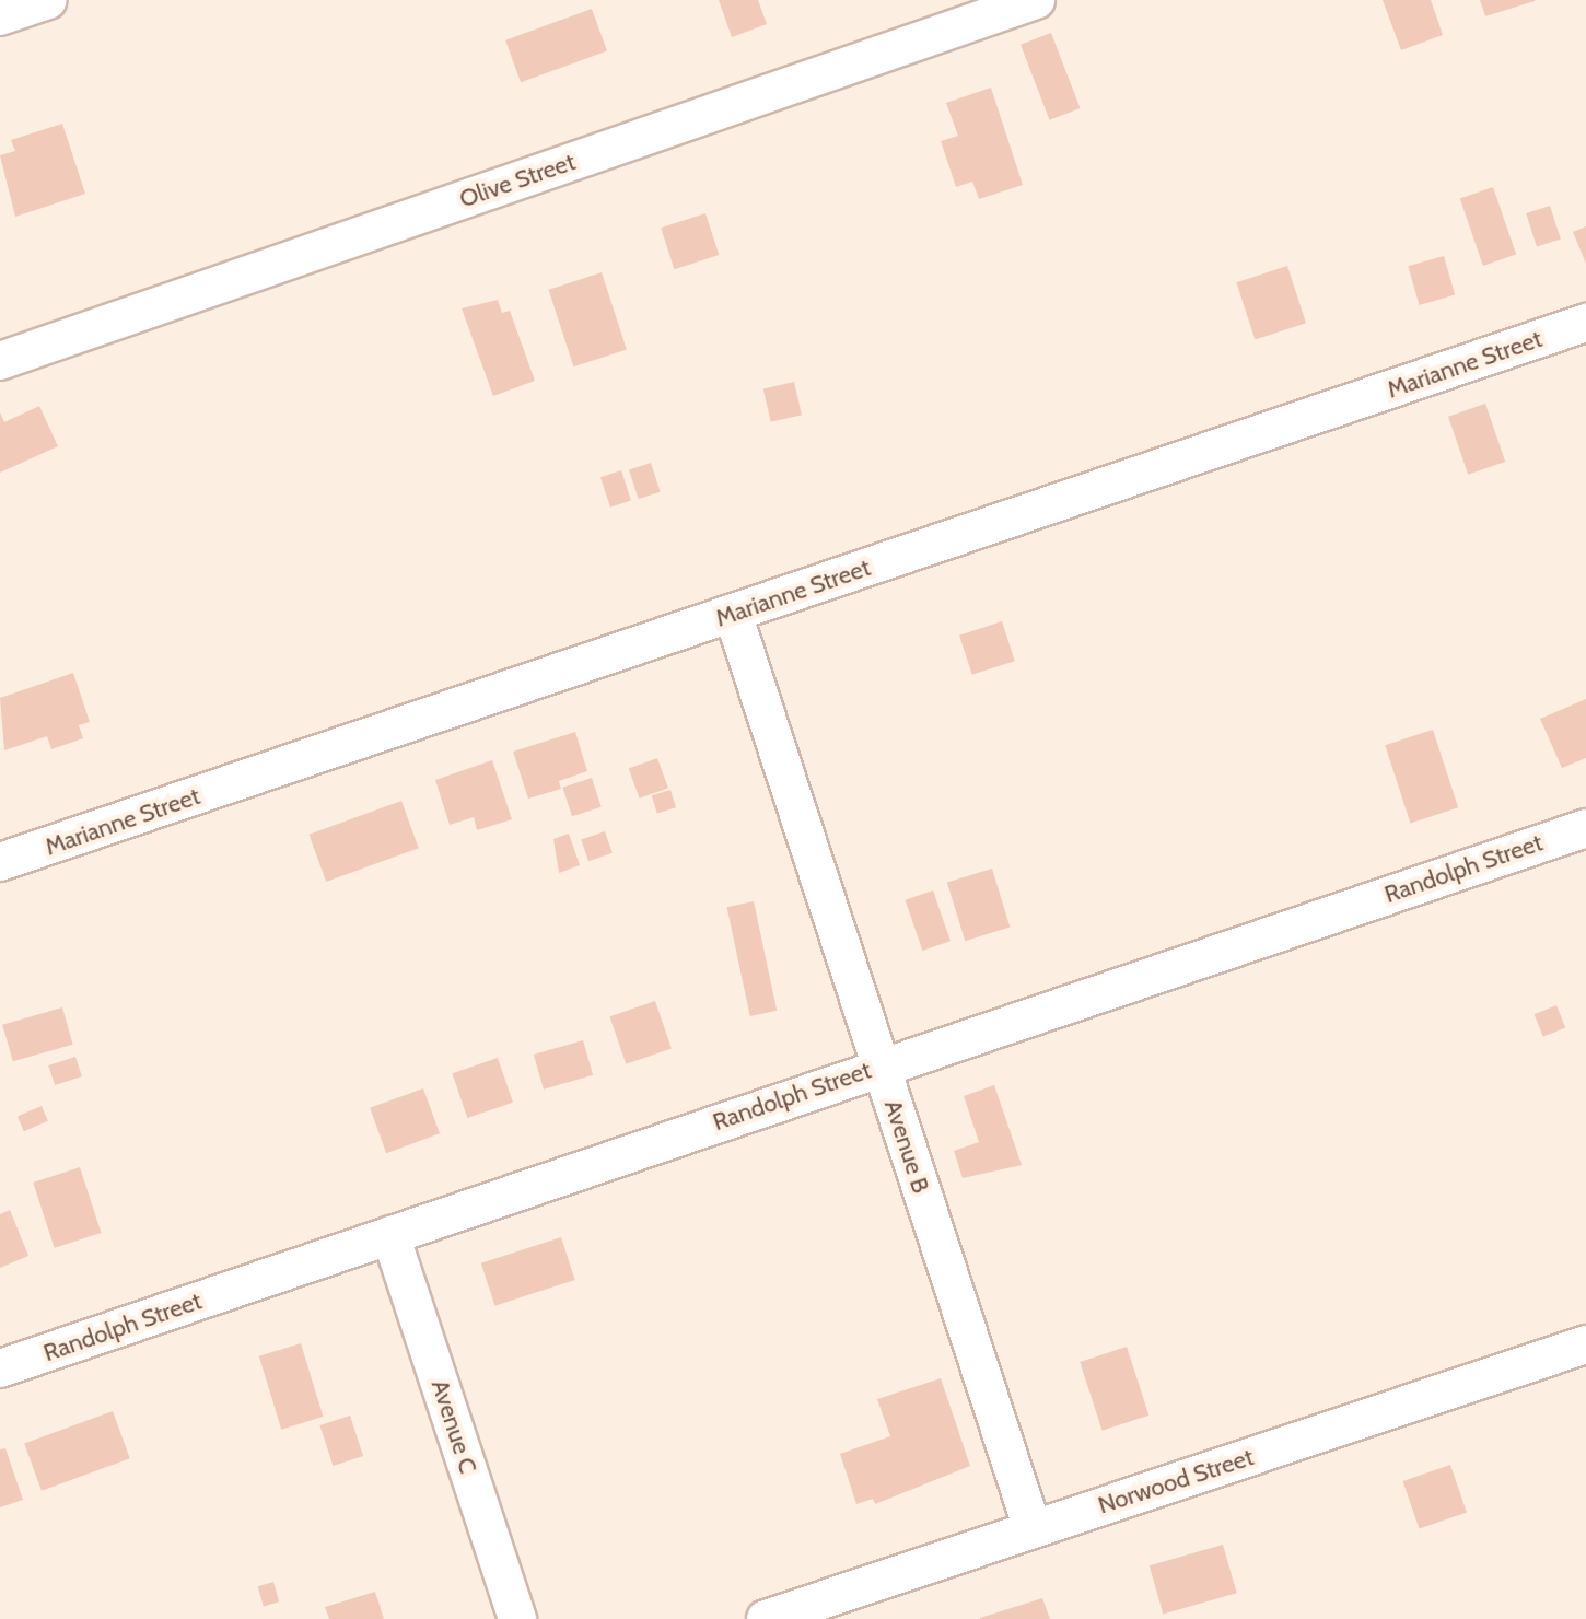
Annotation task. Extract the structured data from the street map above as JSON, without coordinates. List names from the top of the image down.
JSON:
{
  "streets": {
    "street": [
      "Olive Street",
      "Marianne Street",
      "Randolph Street",
      "Avenue B",
      "Avenue C",
      "Norwood Street"
    ]
  },
  "crossings": [
    ["Marianne Street", "Avenue B"],
    ["Randolph Street", "Avenue B"],
    ["Randolph Street", "Avenue C"],
    ["Avenue B", "Norwood Street"]
  ]
}
